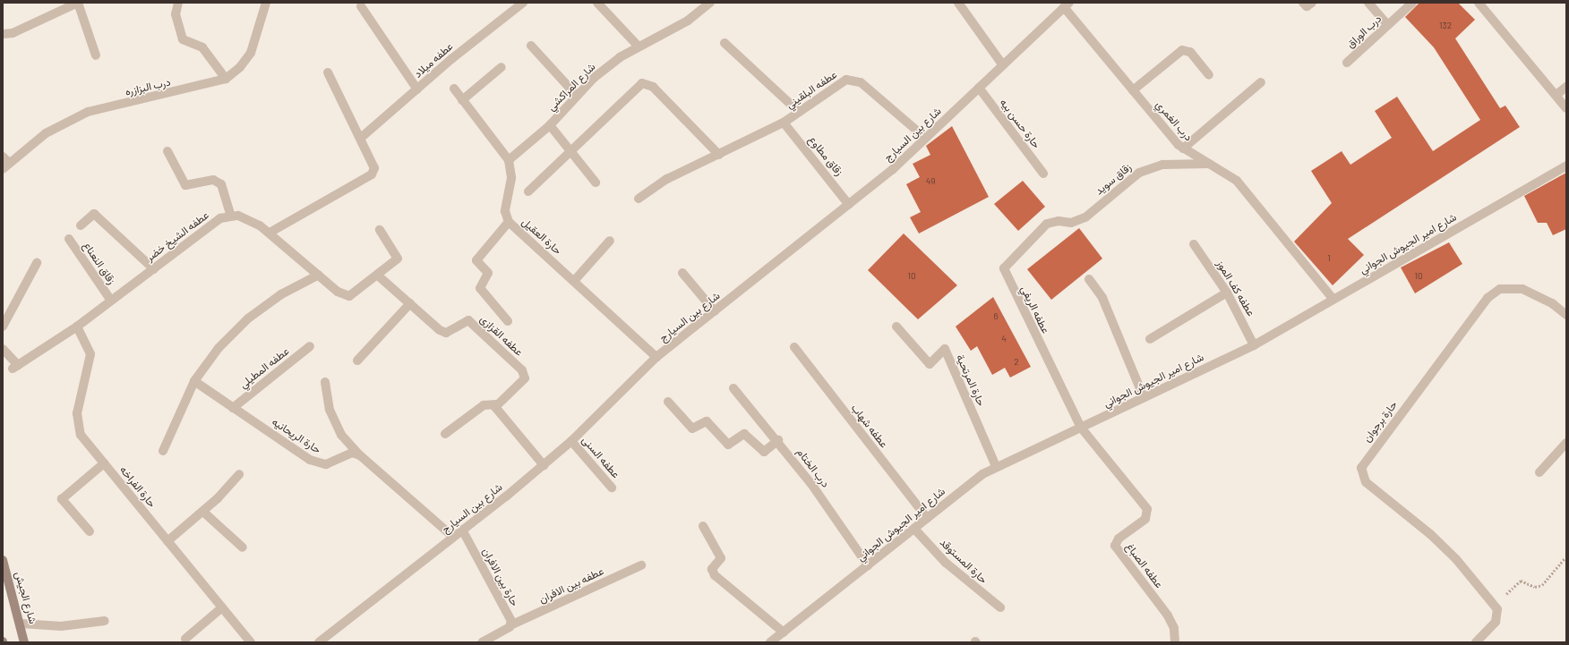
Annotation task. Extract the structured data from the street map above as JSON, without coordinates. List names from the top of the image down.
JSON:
{
  "streets": {
    "main road": ["شارع الجيش"],
    "street": [
      "درب الوراق",
      "عطفه ميلاد",
      "درب البزازره",
      "شارع المراكشي",
      "عطفه البلقيني",
      "درب الغمري",
      "حارة حسن بيه",
      "شارع بين السيارج",
      "زقاق مطاوع",
      "زقاق سويد",
      "عطفه الشيخ خضر",
      "حارة العقيل",
      "شارع امير الجيوش الجواني",
      "زقاق النعناع",
      "عطفه كف الموز",
      "عطفه الريفي",
      "عطفه القزازى",
      "عطفه المطيلي",
      "حارة المرتحية",
      "حارة برجوان",
      "عطفه شهاب",
      "حارة الريحانيه",
      "عطفه السنى",
      "درب الختام",
      "حارة الفراخه",
      "حارة المستوقد",
      "عطفه الصباغ",
      "حارة بين الافران",
      "عطفه بين الافران"
    ]
  },
  "crossings": [
    ["شارع المراكشي", "حارة العقيل"],
    ["عطفه البلقيني", "شارع بين السيارج"],
    ["عطفه البلقيني", "زقاق مطاوع"],
    ["درب الغمري", "شارع بين السيارج"],
    ["درب الغمري", "زقاق سويد"],
    ["درب الغمري", "شارع امير الجيوش الجواني"],
    ["حارة حسن بيه", "شارع بين السيارج"],
    ["شارع بين السيارج", "زقاق مطاوع"],
    ["شارع بين السيارج", "حارة العقيل"],
    ["شارع بين السيارج", "عطفه السنى"],
    ["شارع بين السيارج", "حارة بين الافران"],
    ["زقاق سويد", "عطفه الريفي"],
    ["عطفه الشيخ خضر", "زقاق النعناع"],
    ["عطفه الشيخ خضر", "حارة الفراخه"],
    ["شارع امير الجيوش الجواني", "عطفه كف الموز"],
    ["شارع امير الجيوش الجواني", "عطفه الريفي"],
    ["شارع امير الجيوش الجواني", "حارة المرتحية"],
    ["شارع امير الجيوش الجواني", "عطفه شهاب"],
    ["شارع امير الجيوش الجواني", "درب الختام"],
    ["شارع امير الجيوش الجواني", "حارة المستوقد"],
    ["شارع امير الجيوش الجواني", "عطفه الصباغ"],
    ["عطفه الريفي", "عطفه الصباغ"],
    ["عطفه المطيلي", "حارة الريحانيه"],
    ["حارة بين الافران", "عطفه بين الافران"]
  ],
  "house_numbers": [
    "132",
    "49",
    "1",
    "10",
    "10",
    "6",
    "4",
    "2"
  ]
}
